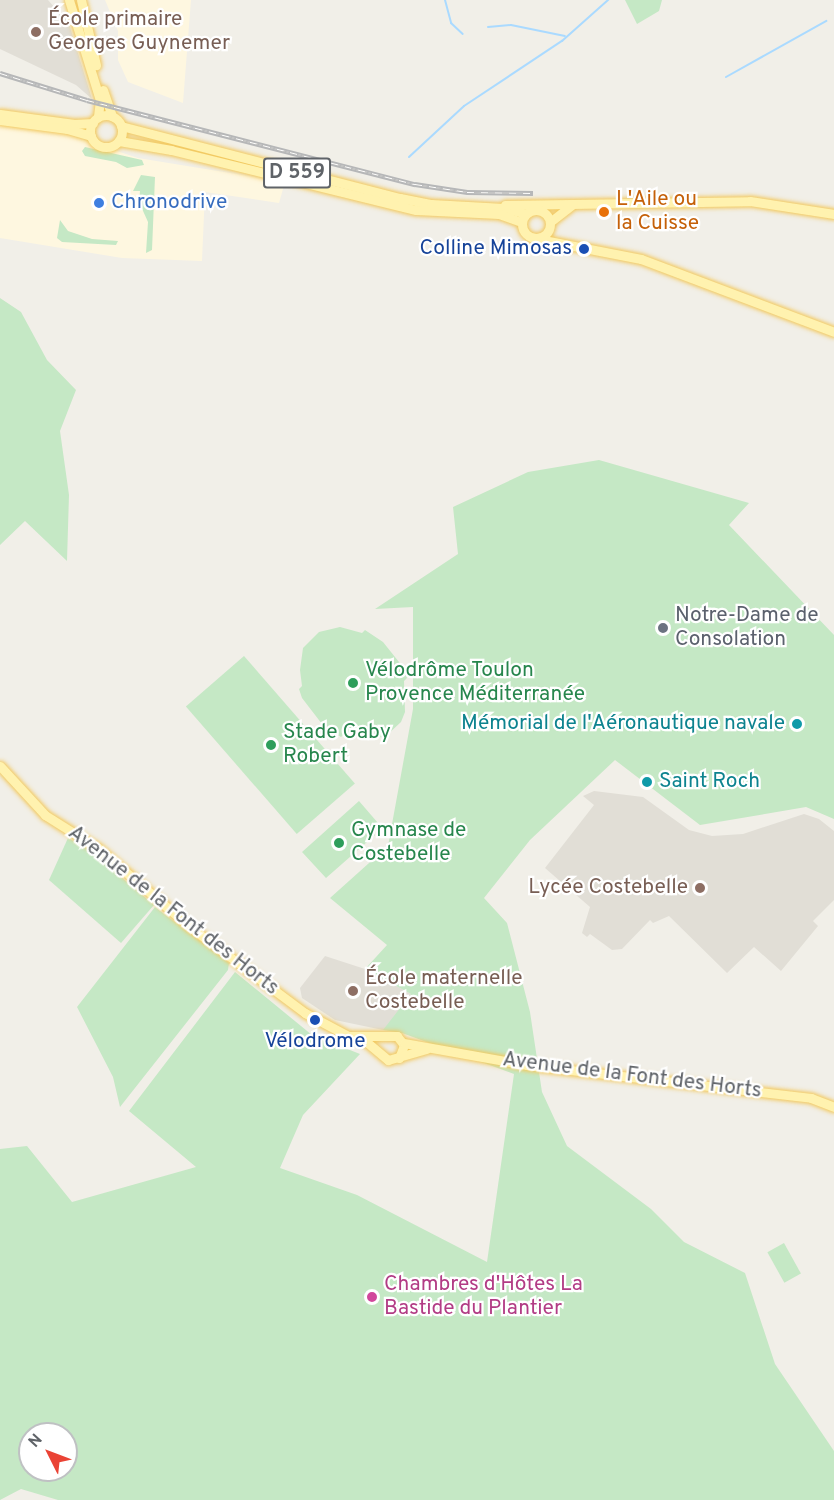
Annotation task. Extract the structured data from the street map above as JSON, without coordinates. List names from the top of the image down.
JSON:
{
  "streets": {
    "main road": ["D 559", "Avenue de la Font des Horts"]
  },
  "places": [
    "École primaire Georges Guynemer",
    "Chronodrive",
    "L'Aile ou la Cuisse",
    "Colline Mimosas",
    "Notre-Dame de Consolation",
    "Vélodrôme Toulon Provence Méditerranée",
    "Mémorial de l'Aéronautique navale",
    "Stade Gaby Robert",
    "Saint Roch",
    "Gymnase de Costebelle",
    "Lycée Costebelle",
    "École maternelle Costebelle",
    "Vélodrome",
    "Chambres d'Hôtes La Bastide du Plantier"
  ],
  "north": "top left"
}
